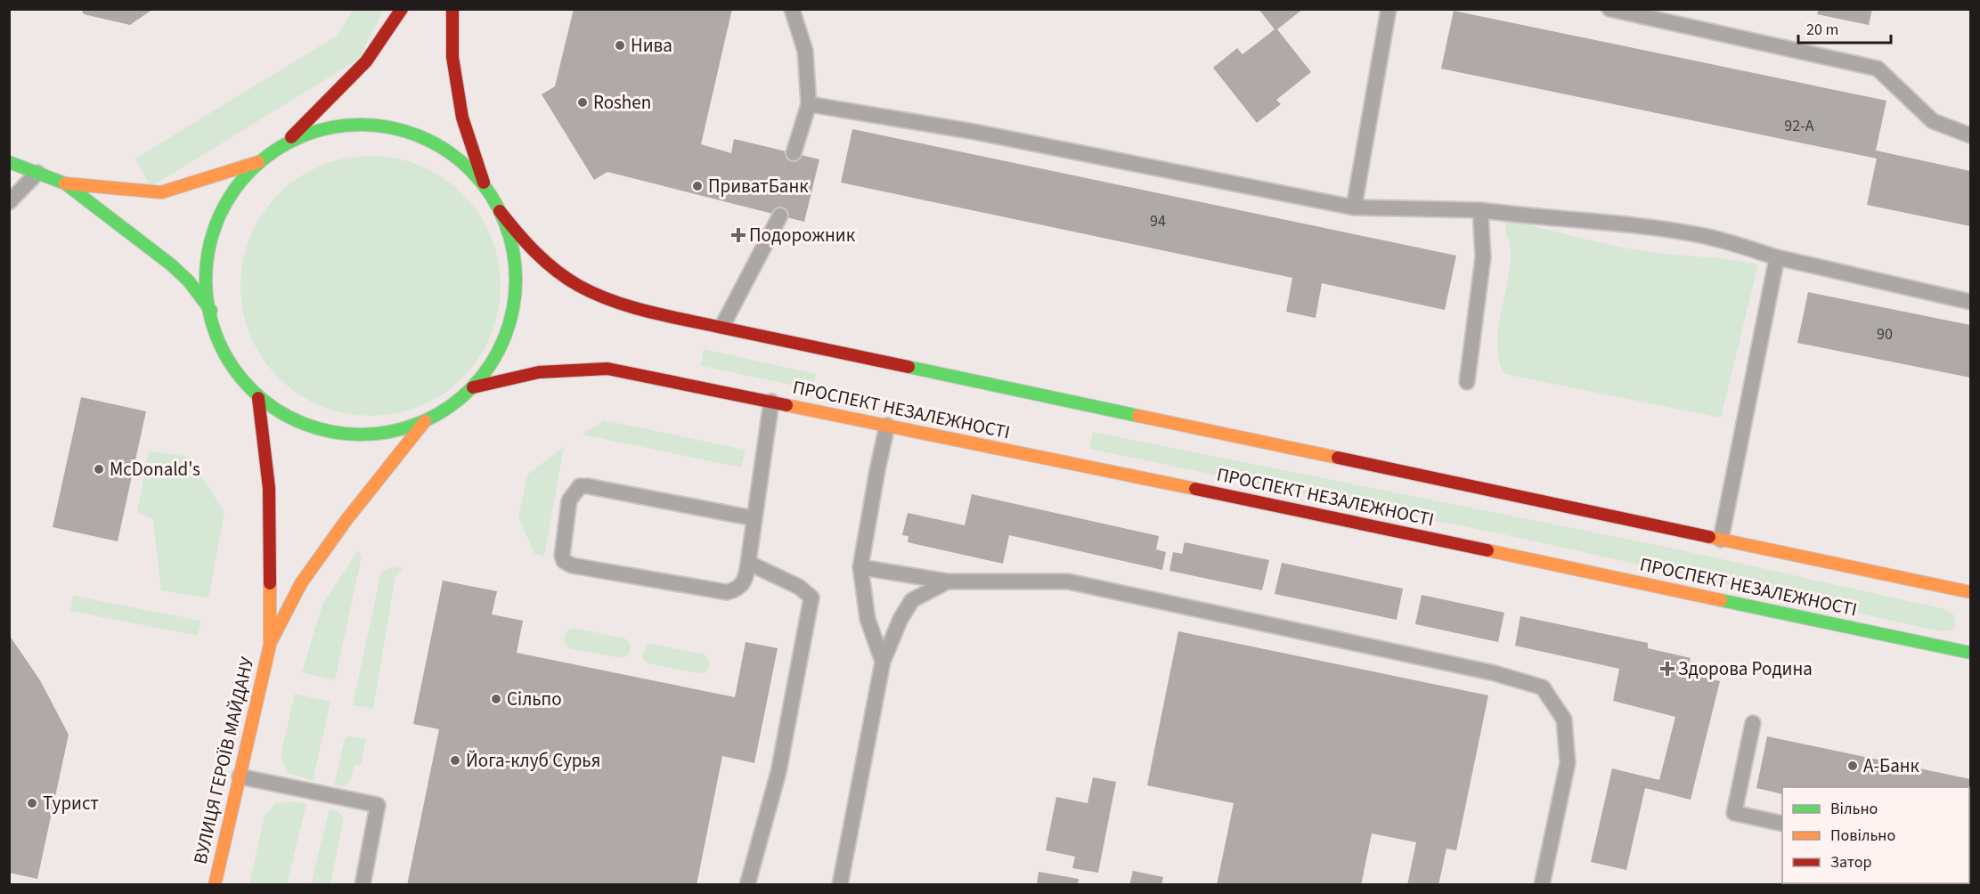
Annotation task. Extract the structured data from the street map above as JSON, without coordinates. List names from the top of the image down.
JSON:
{
  "streets": {
    "main road": ["ПРОСПЕКТ НЕЗАЛЕЖНОСТІ", "ВУЛИЦЯ ГЕРОЇВ МАЙДАНУ"]
  },
  "places": {
    "other": [
      "Нива",
      "Roshen",
      "ПриватБанк",
      "McDonald's",
      "Сільпо",
      "Йога-клуб Сурья",
      "А-Банк",
      "Турист"
    ],
    "health": ["Подорожник", "Здорова Родина"]
  },
  "house_numbers": ["92-А", "94", "90"],
  "legend": ["Вільно", "Повільно", "Затор"],
  "scale_bar": "20 m"
}
